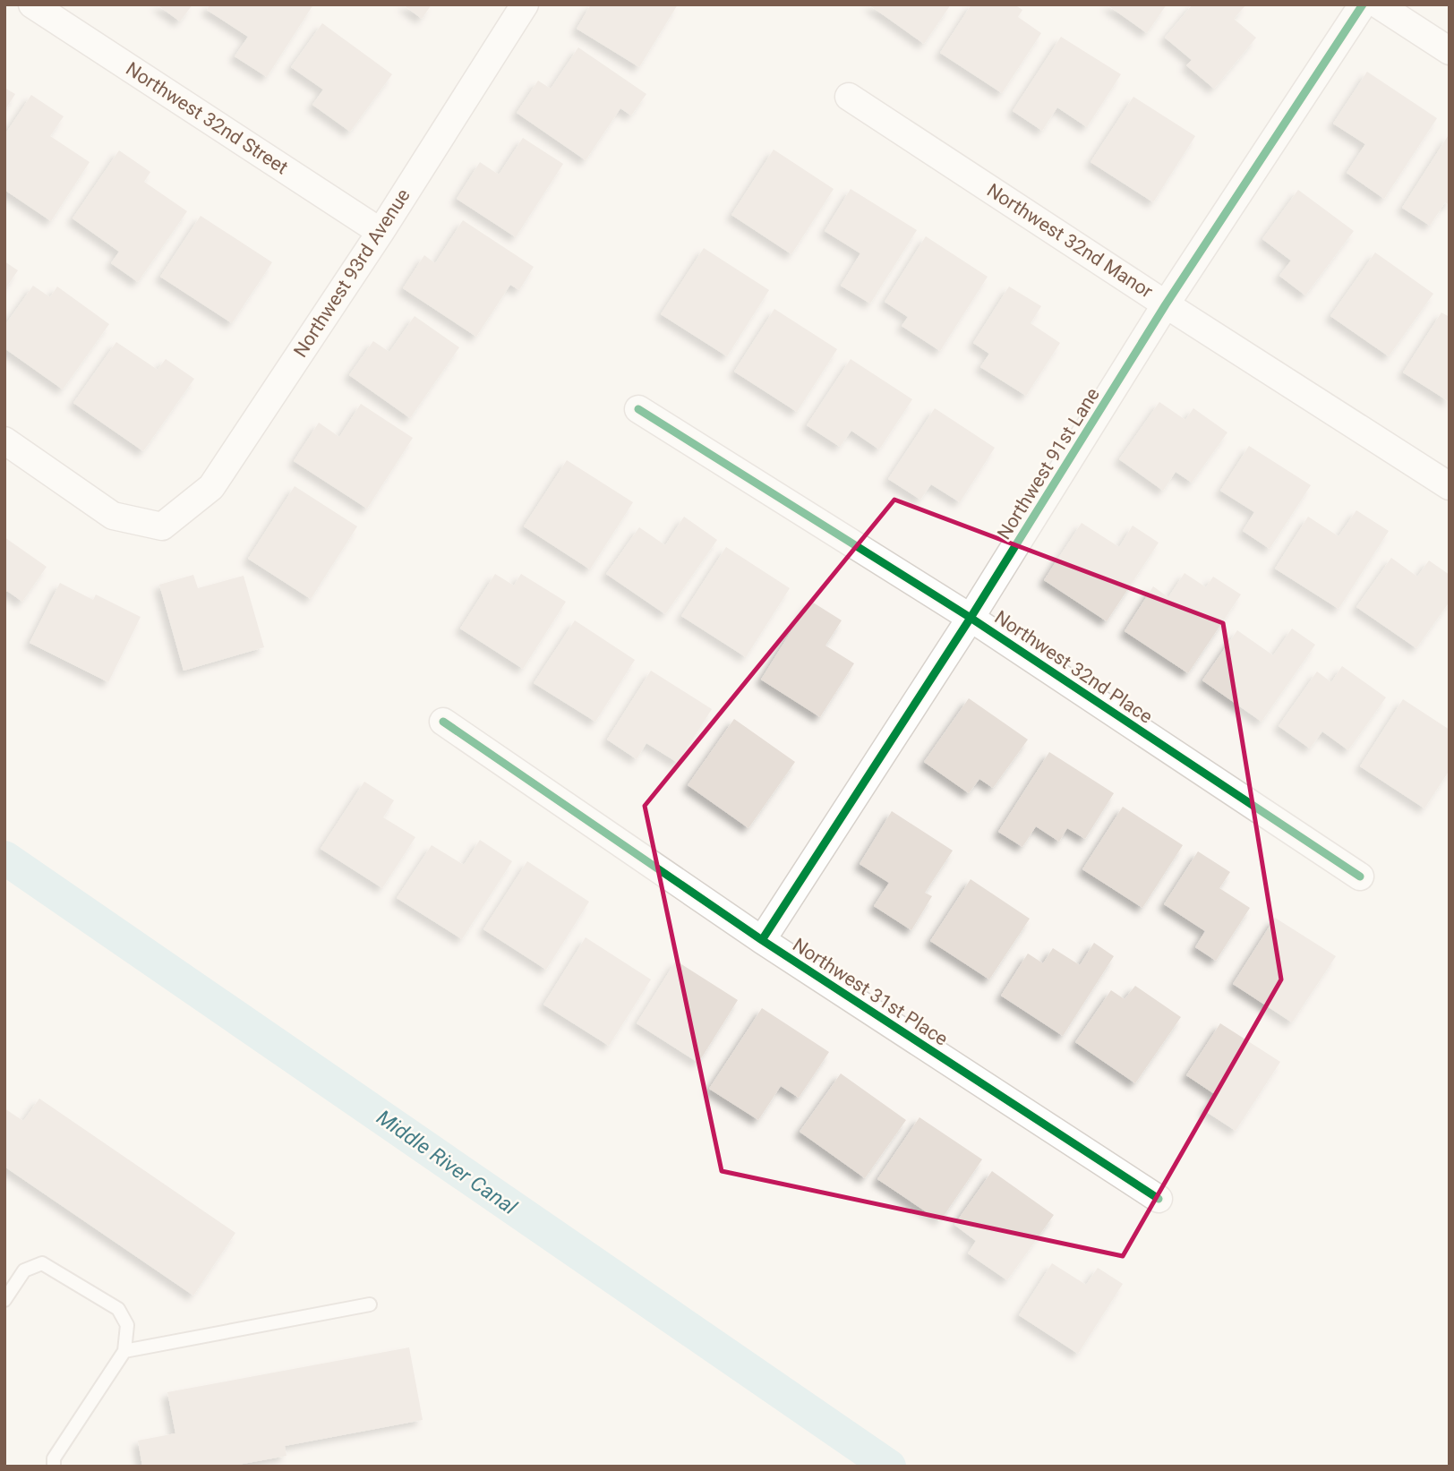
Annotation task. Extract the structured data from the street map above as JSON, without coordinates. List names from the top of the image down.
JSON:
{
  "streets": {
    "street": [
      "Northwest 32nd Street",
      "Northwest 32nd Manor",
      "Northwest 93rd Avenue",
      "Northwest 91st Lane",
      "Northwest 32nd Place",
      "Northwest 31st Place"
    ]
  },
  "crossings": [
    ["Northwest 32nd Street", "Northwest 93rd Avenue"],
    ["Northwest 32nd Manor", "Northwest 91st Lane"],
    ["Northwest 91st Lane", "Northwest 32nd Place"],
    ["Northwest 91st Lane", "Northwest 31st Place"]
  ],
  "water": ["Middle River Canal"]
}
